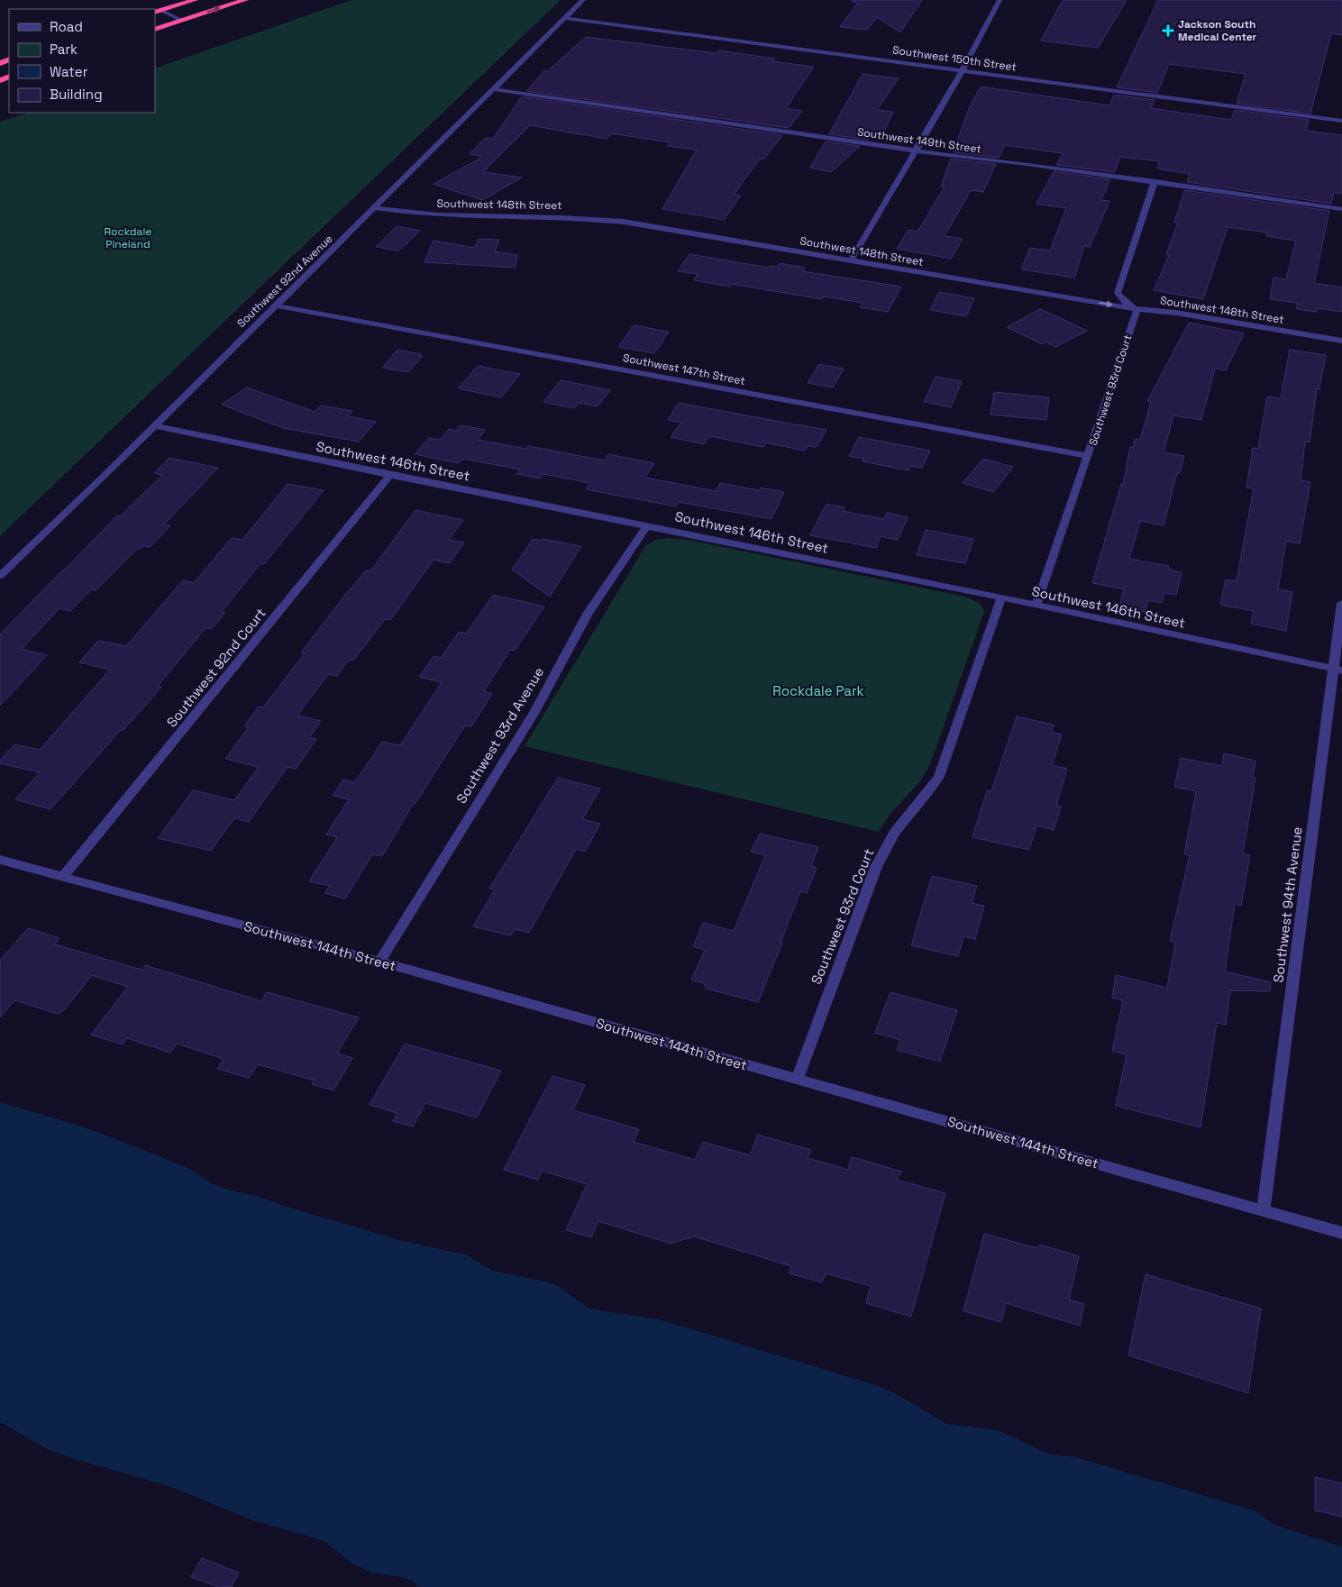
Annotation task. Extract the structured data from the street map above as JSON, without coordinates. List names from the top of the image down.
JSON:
{
  "streets": {
    "street": [
      "Southwest 150th Street",
      "Southwest 149th Street",
      "Southwest 148th Street",
      "Southwest 92nd Avenue",
      "Southwest 147th Street",
      "Southwest 93rd Court",
      "Southwest 146th Street",
      "Southwest 92nd Court",
      "Southwest 93rd Avenue",
      "Southwest 94th Avenue",
      "Southwest 144th Street"
    ]
  },
  "crossings": [
    ["Southwest 150th Street", "Southwest 92nd Avenue"],
    ["Southwest 149th Street", "Southwest 92nd Avenue"],
    ["Southwest 148th Street", "Southwest 92nd Avenue"],
    ["Southwest 148th Street", "Southwest 93rd Court"],
    ["Southwest 92nd Avenue", "Southwest 147th Street"],
    ["Southwest 92nd Avenue", "Southwest 146th Street"],
    ["Southwest 147th Street", "Southwest 93rd Court"],
    ["Southwest 93rd Court", "Southwest 146th Street"],
    ["Southwest 93rd Court", "Southwest 144th Street"],
    ["Southwest 146th Street", "Southwest 92nd Court"],
    ["Southwest 146th Street", "Southwest 93rd Avenue"],
    ["Southwest 146th Street", "Southwest 94th Avenue"],
    ["Southwest 92nd Court", "Southwest 144th Street"],
    ["Southwest 93rd Avenue", "Southwest 144th Street"],
    ["Southwest 94th Avenue", "Southwest 144th Street"]
  ],
  "parks": ["Rockdale Pineland", "Rockdale Park"],
  "places": {
    "health": ["Jackson South Medical Center"]
  },
  "legend": [
    "Road",
    "Park",
    "Water",
    "Building"
  ]
}
